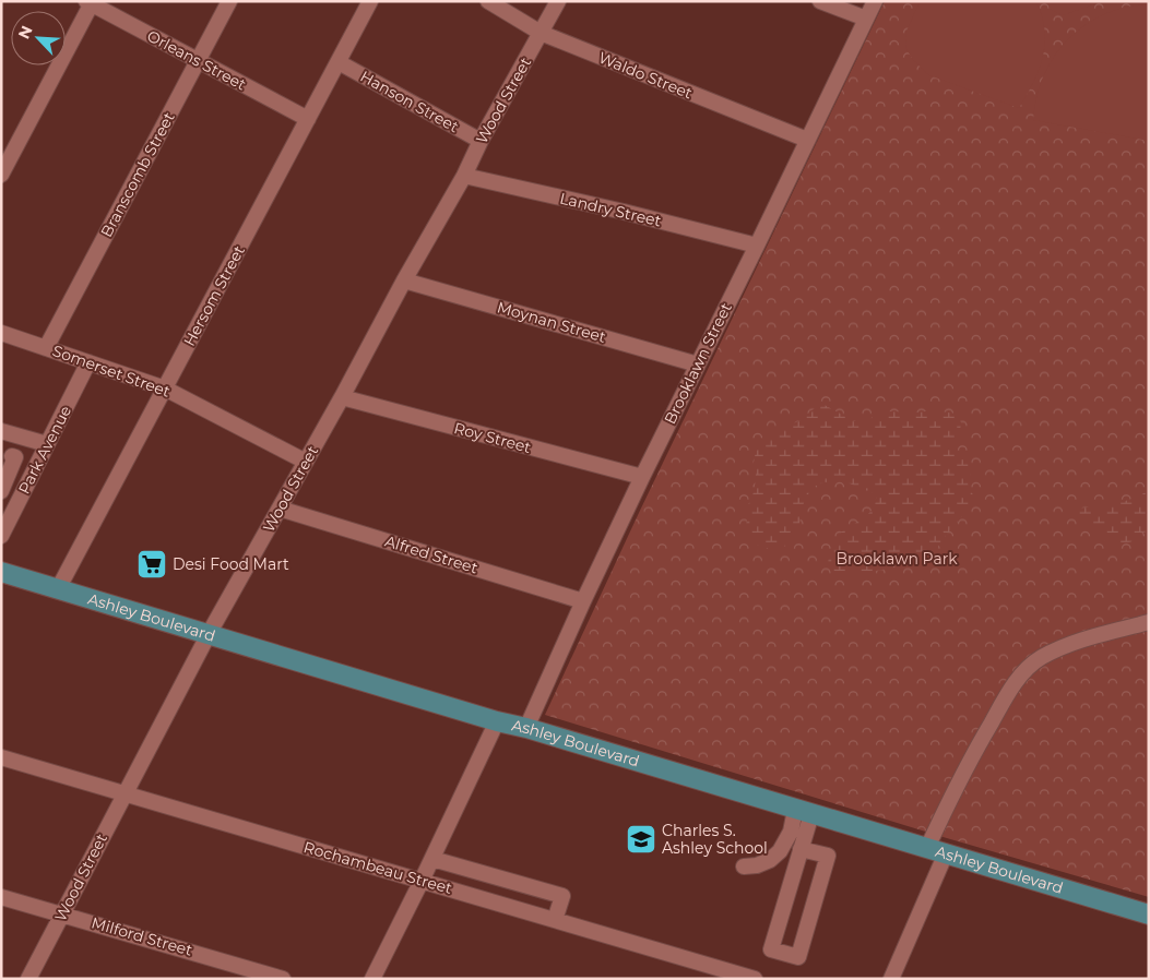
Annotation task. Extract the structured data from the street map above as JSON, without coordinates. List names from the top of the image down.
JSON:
{
  "streets": {
    "main road": ["Ashley Boulevard"],
    "street": [
      "Orleans Street",
      "Waldo Street",
      "Wood Street",
      "Hanson Street",
      "Branscomb Street",
      "Landry Street",
      "Hersom Street",
      "Moynan Street",
      "Brooklawn Street",
      "Somerset Street",
      "Roy Street",
      "Park Avenue",
      "Alfred Street",
      "Rochambeau Street",
      "Milford Street"
    ]
  },
  "crossings": [
    ["Orleans Street", "Branscomb Street"],
    ["Orleans Street", "Hersom Street"],
    ["Waldo Street", "Wood Street"],
    ["Waldo Street", "Brooklawn Street"],
    ["Wood Street", "Hanson Street"],
    ["Wood Street", "Landry Street"],
    ["Wood Street", "Moynan Street"],
    ["Wood Street", "Somerset Street"],
    ["Wood Street", "Roy Street"],
    ["Wood Street", "Alfred Street"],
    ["Wood Street", "Ashley Boulevard"],
    ["Wood Street", "Rochambeau Street"],
    ["Wood Street", "Milford Street"],
    ["Hanson Street", "Hersom Street"],
    ["Branscomb Street", "Somerset Street"],
    ["Landry Street", "Brooklawn Street"],
    ["Hersom Street", "Somerset Street"],
    ["Hersom Street", "Ashley Boulevard"],
    ["Moynan Street", "Brooklawn Street"],
    ["Brooklawn Street", "Roy Street"],
    ["Brooklawn Street", "Alfred Street"],
    ["Brooklawn Street", "Ashley Boulevard"],
    ["Somerset Street", "Park Avenue"]
  ],
  "parks": ["Brooklawn Park"],
  "places": {
    "supermarket": ["Desi Food Mart"],
    "school or university": ["Charles S. Ashley School"]
  },
  "north": "top left"
}
